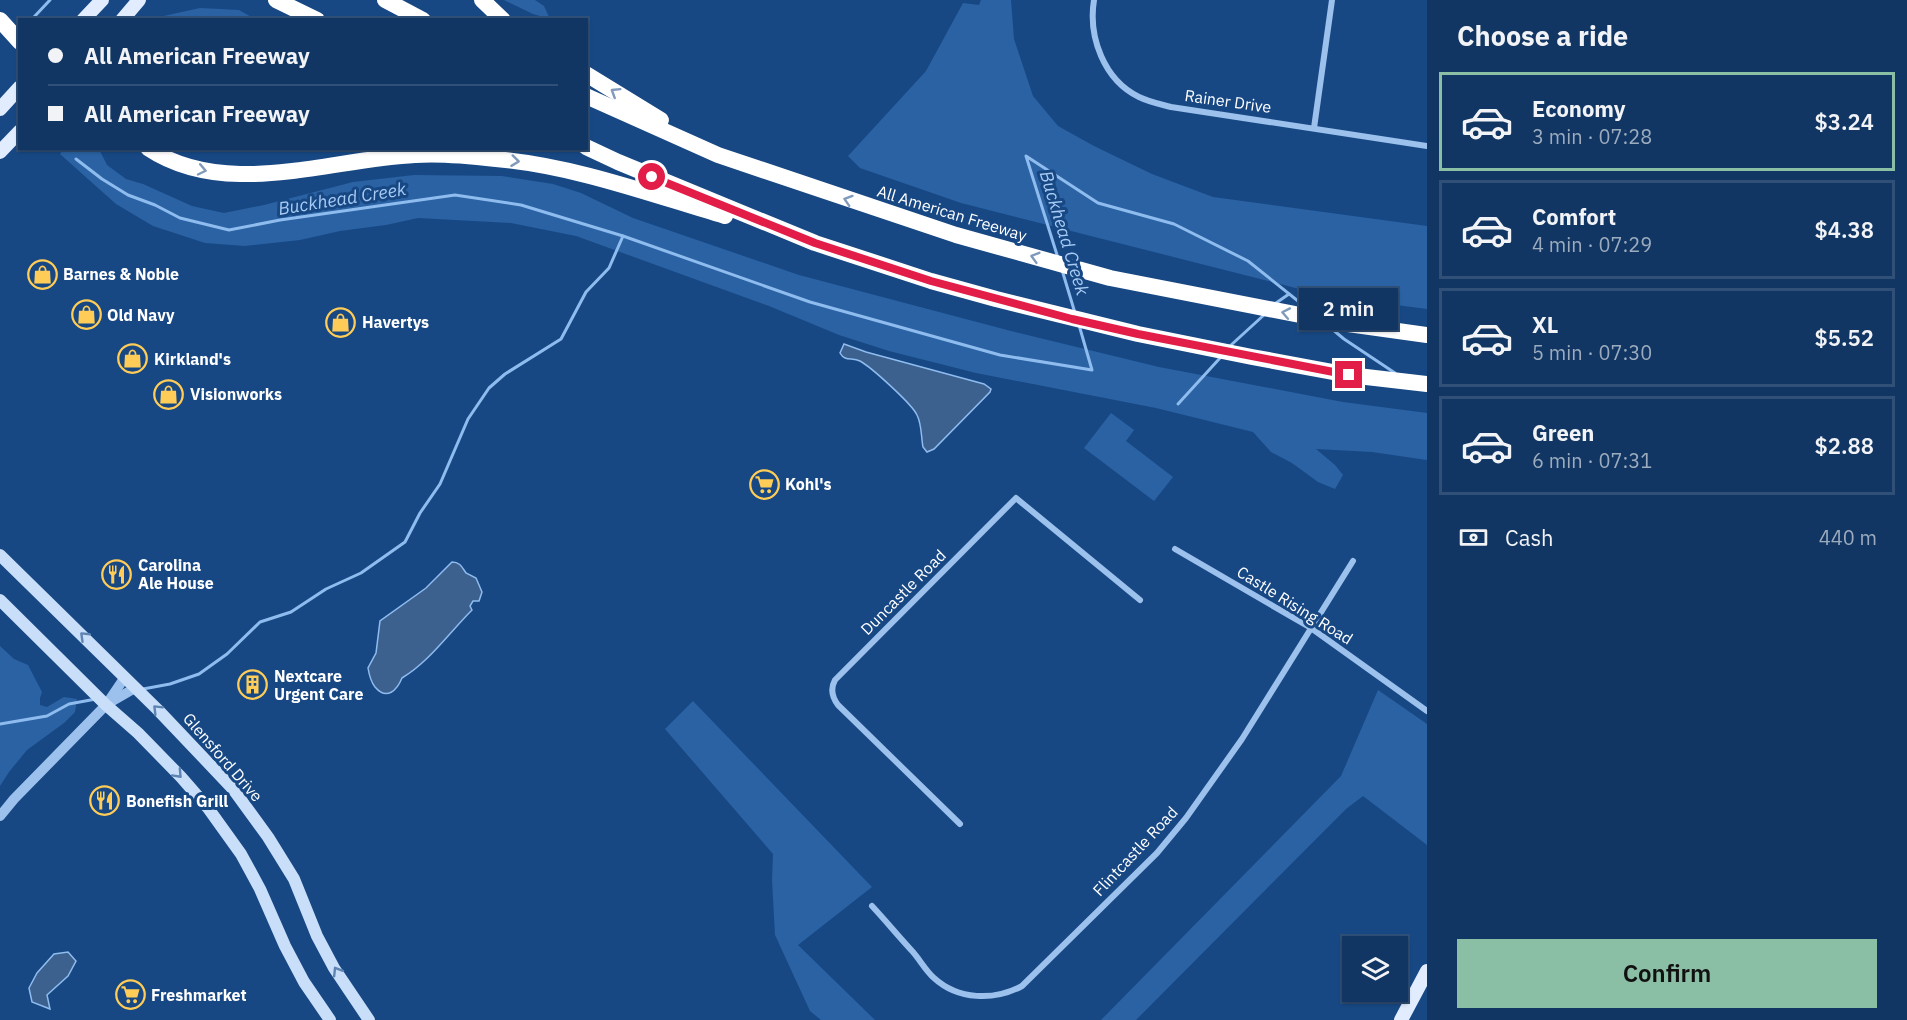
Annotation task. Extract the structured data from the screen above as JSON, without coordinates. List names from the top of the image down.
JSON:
{
  "streets": {
    "highway": ["All American Freeway"],
    "main road": ["Glensford Drive"],
    "street": [
      "Rainer Drive",
      "Duncastle Road",
      "Castle Rising Road",
      "Flintcastle Road"
    ]
  },
  "crossings": [
    ["Castle Rising Road", "Flintcastle Road"]
  ],
  "water": ["Buckhead Creek"],
  "places": {
    "shop": [
      "Barnes & Noble",
      "Old Navy",
      "Havertys",
      "Kirkland's",
      "Visionworks"
    ],
    "supermarket": ["Kohl's", "Freshmarket"],
    "restaurant": ["Carolina Ale House", "Bonefish Grill"],
    "building": ["Nextcare Urgent Care"]
  },
  "page": {
    "heading": "Choose a ride",
    "banner": ["All American Freeway", "All American Freeway"],
    "list": [
      {
        "name": "Economy",
        "note": "3 min · 07:28",
        "value": "$3.24"
      },
      {
        "name": "Comfort",
        "note": "4 min · 07:29",
        "value": "$4.38"
      },
      {
        "name": "XL",
        "note": "5 min · 07:30",
        "value": "$5.52"
      },
      {
        "name": "Green",
        "note": "6 min · 07:31",
        "value": "$2.88"
      }
    ],
    "bubble": "2 min",
    "pay": ["Cash", "440 m"],
    "buttons": "Confirm"
  }
}
